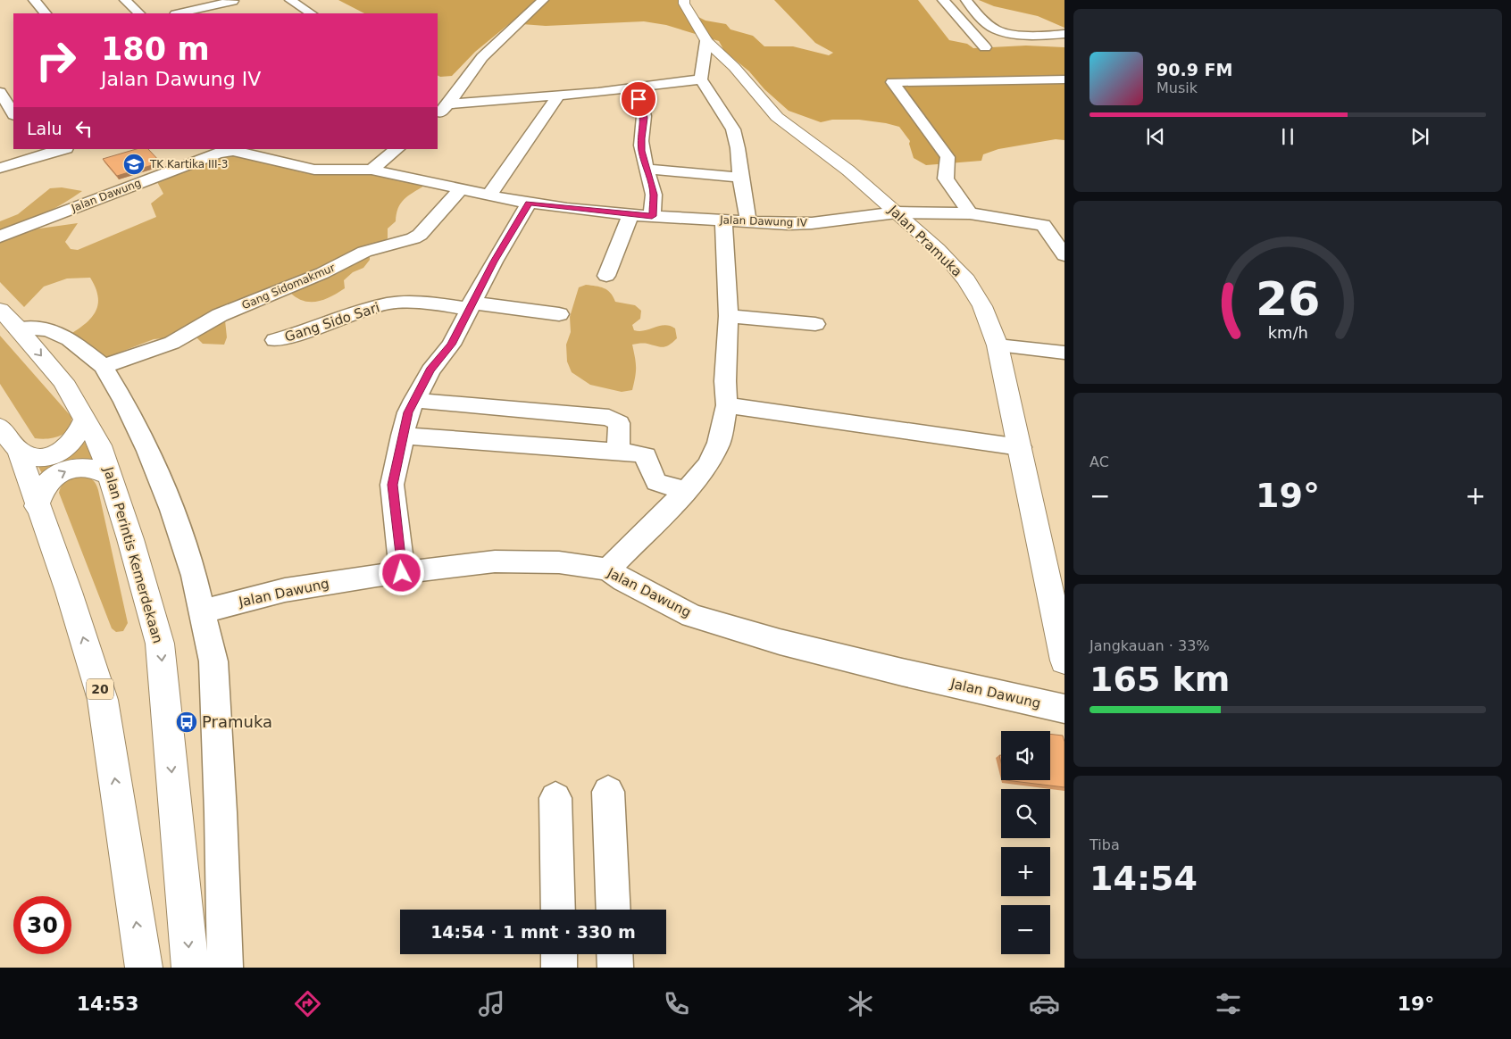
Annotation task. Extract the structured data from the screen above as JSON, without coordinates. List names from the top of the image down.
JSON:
{
  "streets": {
    "main road": ["Jalan Pramuka", "Jalan Perintis Kemerdekaan", "20"],
    "street": [
      "Jalan Dawung",
      "Jalan Dawung IV",
      "Gang Sidomakmur",
      "Gang Sido Sari"
    ]
  },
  "crossings": [
    ["Jalan Dawung", "Jalan Dawung IV"],
    ["Jalan Dawung IV", "Jalan Pramuka"],
    ["Jalan Dawung IV", "Gang Sidomakmur"]
  ],
  "places": {
    "school or university": ["TK Kartika III-3"],
    "bus stop": ["Pramuka"]
  },
  "page": {
    "turn": ["180 m", "Jalan Dawung IV"],
    "song": ["90.9 FM", "Musik"],
    "then": "Lalu",
    "tile": [
      "AC",
      ["Jangkauan · 33%", "165 km"],
      ["Tiba", "14:54"]
    ],
    "heat": ["−", "19°", "+"],
    "map_buttons": ["+", "−"],
    "limit": "30",
    "trip": "14:54 · 1 mnt · 330 m",
    "tabs": ["14:53", "19°"],
    "gauge": ["26", "km/h"]
  }
}
